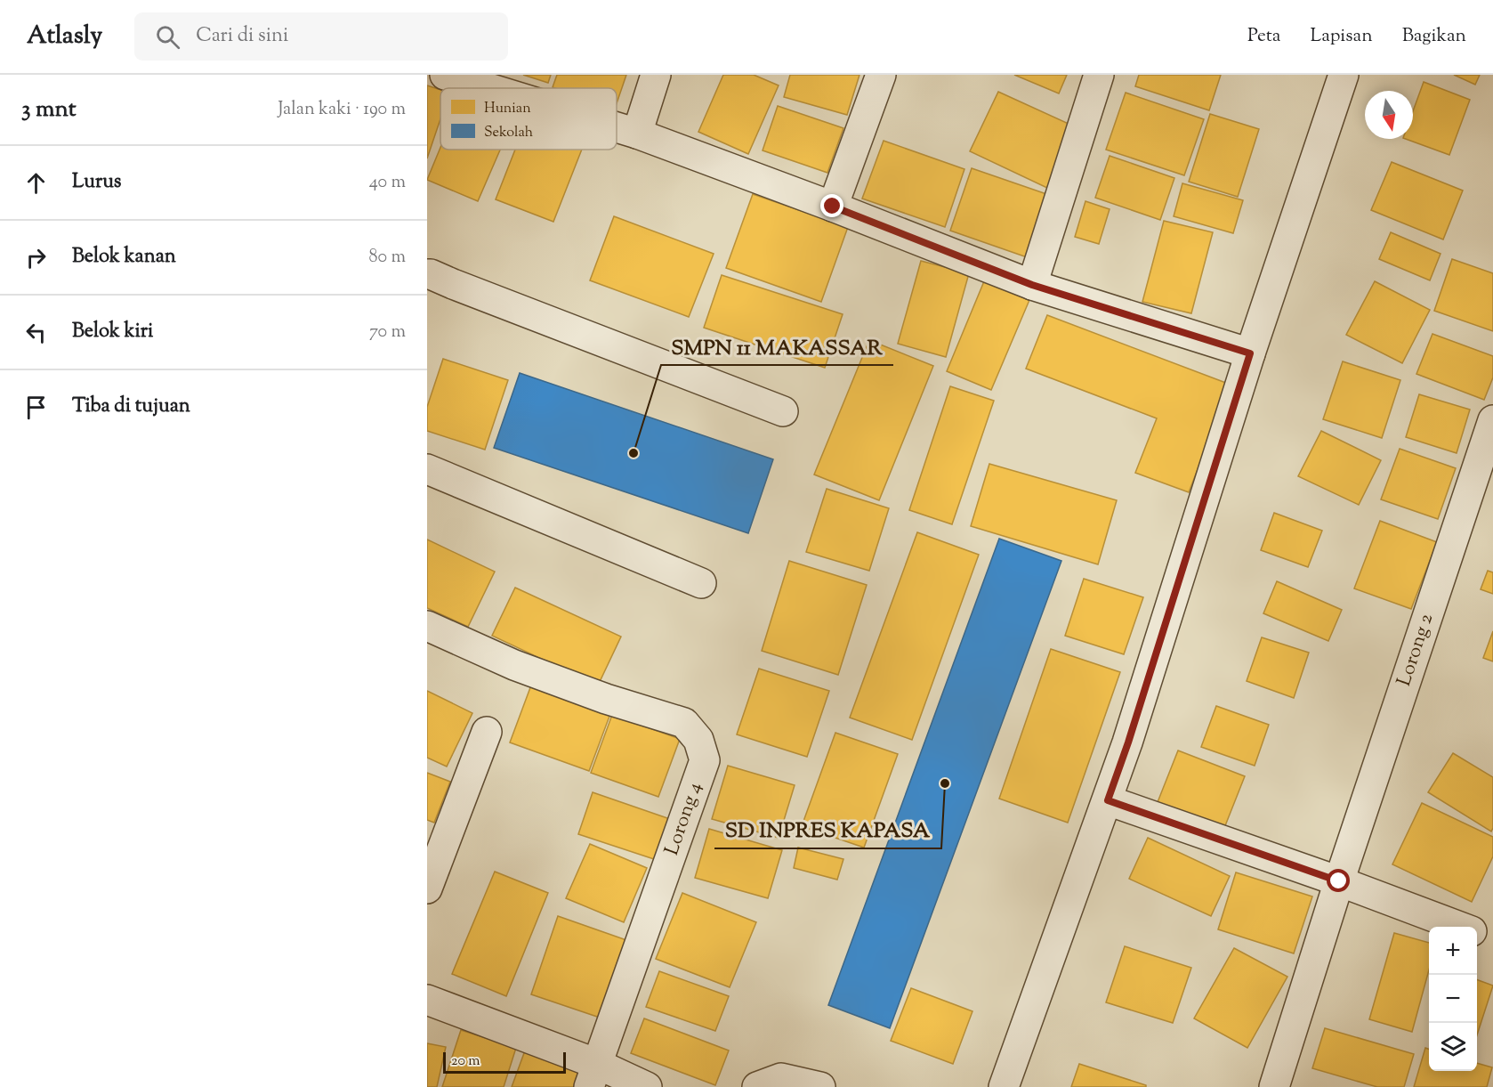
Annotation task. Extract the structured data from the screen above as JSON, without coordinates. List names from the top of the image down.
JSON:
{
  "streets": {
    "street": ["Lorong 2", "Lorong 4"]
  },
  "places": ["SMPN 11 MAKASSAR", "SD INPRES KAPASA"],
  "legend": ["Hunian", "Sekolah"],
  "scale_bar": "20 m",
  "north": "bottom",
  "page": {
    "header": "Atlasly",
    "search": "Cari di sini",
    "nav": ["Peta", "Lapisan", "Bagikan"],
    "heading": ["3 mnt", "Jalan kaki · 190 m"],
    "list": [
      ["Lurus", "40 m"],
      ["Belok kanan", "80 m"],
      ["Belok kiri", "70 m"],
      "Tiba di tujuan"
    ],
    "map_buttons": ["+", "−"],
    "scale": "20 m"
  }
}
